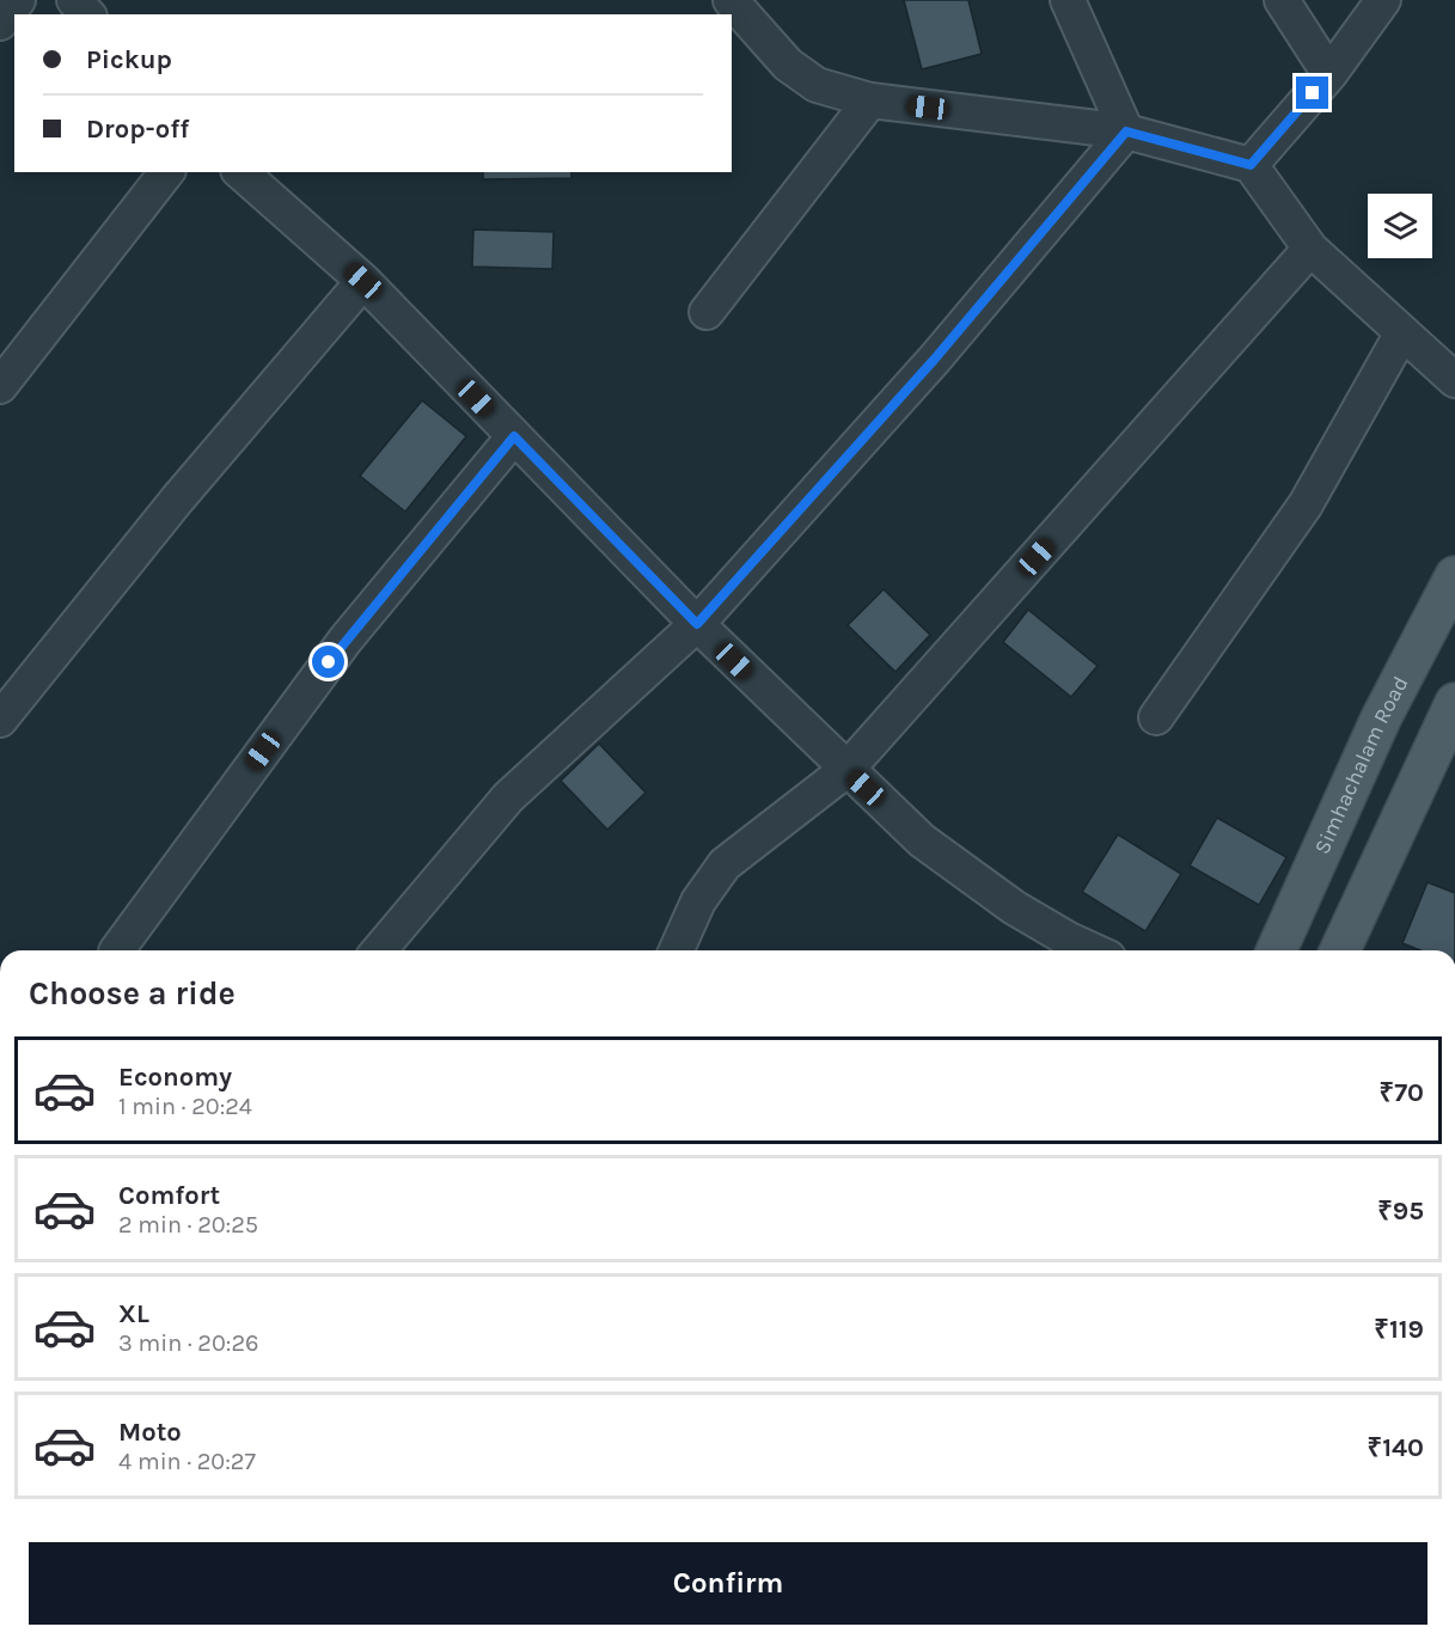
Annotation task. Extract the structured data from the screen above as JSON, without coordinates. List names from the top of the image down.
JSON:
{
  "streets": {
    "main road": ["Simhachalam Road"]
  },
  "page": {
    "banner": ["Pickup", "Drop-off"],
    "heading": "Choose a ride",
    "list": [
      {
        "name": "Economy",
        "note": "1 min · 20:24",
        "value": "₹70"
      },
      {
        "name": "Comfort",
        "note": "2 min · 20:25",
        "value": "₹95"
      },
      {
        "name": "XL",
        "note": "3 min · 20:26",
        "value": "₹119"
      },
      {
        "name": "Moto",
        "note": "4 min · 20:27",
        "value": "₹140"
      }
    ],
    "buttons": "Confirm"
  }
}
